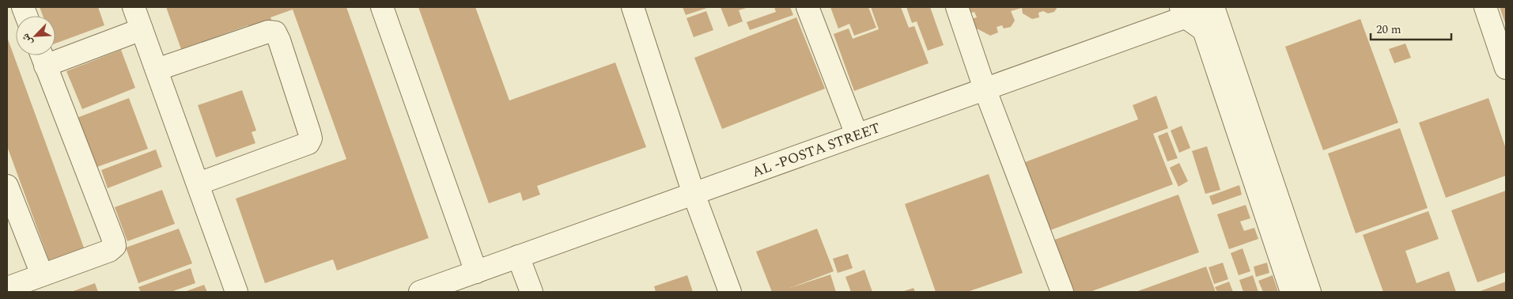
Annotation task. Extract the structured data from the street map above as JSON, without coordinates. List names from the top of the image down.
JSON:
{
  "streets": {
    "street": ["AL -POSTA STREET"]
  },
  "scale_bar": "20 m",
  "north": "bottom left"
}
